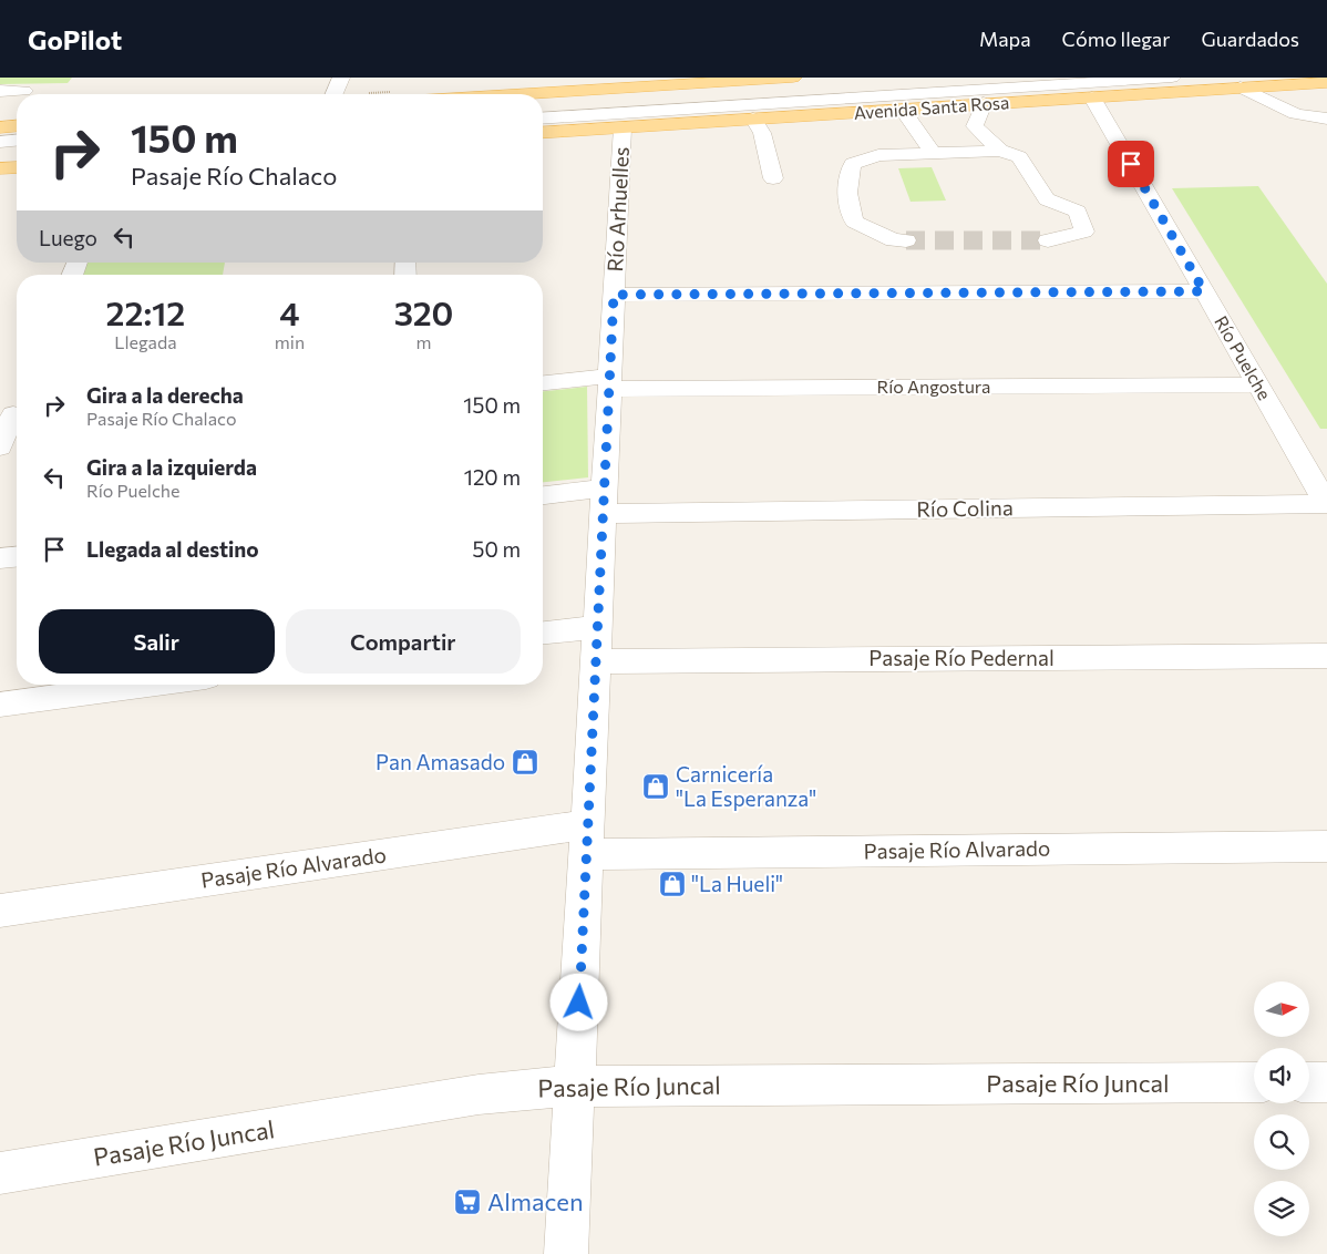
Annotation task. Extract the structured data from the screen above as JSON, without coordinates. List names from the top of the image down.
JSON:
{
  "streets": {
    "main road": ["Avenida Santa Rosa"],
    "street": [
      "Río Arhuelles",
      "Río Puelche",
      "Río Angostura",
      "Río Colina",
      "Pasaje Río Pedernal",
      "Pasaje Río Alvarado",
      "Pasaje Río Juncal"
    ]
  },
  "crossings": [
    ["Avenida Santa Rosa", "Río Arhuelles"],
    ["Avenida Santa Rosa", "Río Puelche"],
    ["Río Arhuelles", "Río Angostura"],
    ["Río Arhuelles", "Río Colina"],
    ["Río Arhuelles", "Pasaje Río Pedernal"],
    ["Río Arhuelles", "Pasaje Río Alvarado"],
    ["Río Arhuelles", "Pasaje Río Juncal"],
    ["Río Puelche", "Río Angostura"],
    ["Río Puelche", "Río Colina"]
  ],
  "places": {
    "shop": ["Pan Amasado", "Carnicería \"La Esperanza\"", "\"La Hueli\""],
    "supermarket": ["Almacen"]
  },
  "north": "right",
  "page": {
    "header": "GoPilot",
    "nav": ["Mapa", "Cómo llegar", "Guardados"],
    "turn": ["150 m", "Pasaje Río Chalaco"],
    "then": "Luego",
    "eta": [
      "22:12",
      "Llegada",
      "4",
      "min",
      "320",
      "m"
    ],
    "list": [
      {
        "name": "Gira a la derecha",
        "note": "Pasaje Río Chalaco",
        "value": "150 m"
      },
      {
        "name": "Gira a la izquierda",
        "note": "Río Puelche",
        "value": "120 m"
      },
      {
        "name": "Llegada al destino",
        "value": "50 m"
      }
    ],
    "buttons": ["Salir", "Compartir"]
  }
}
